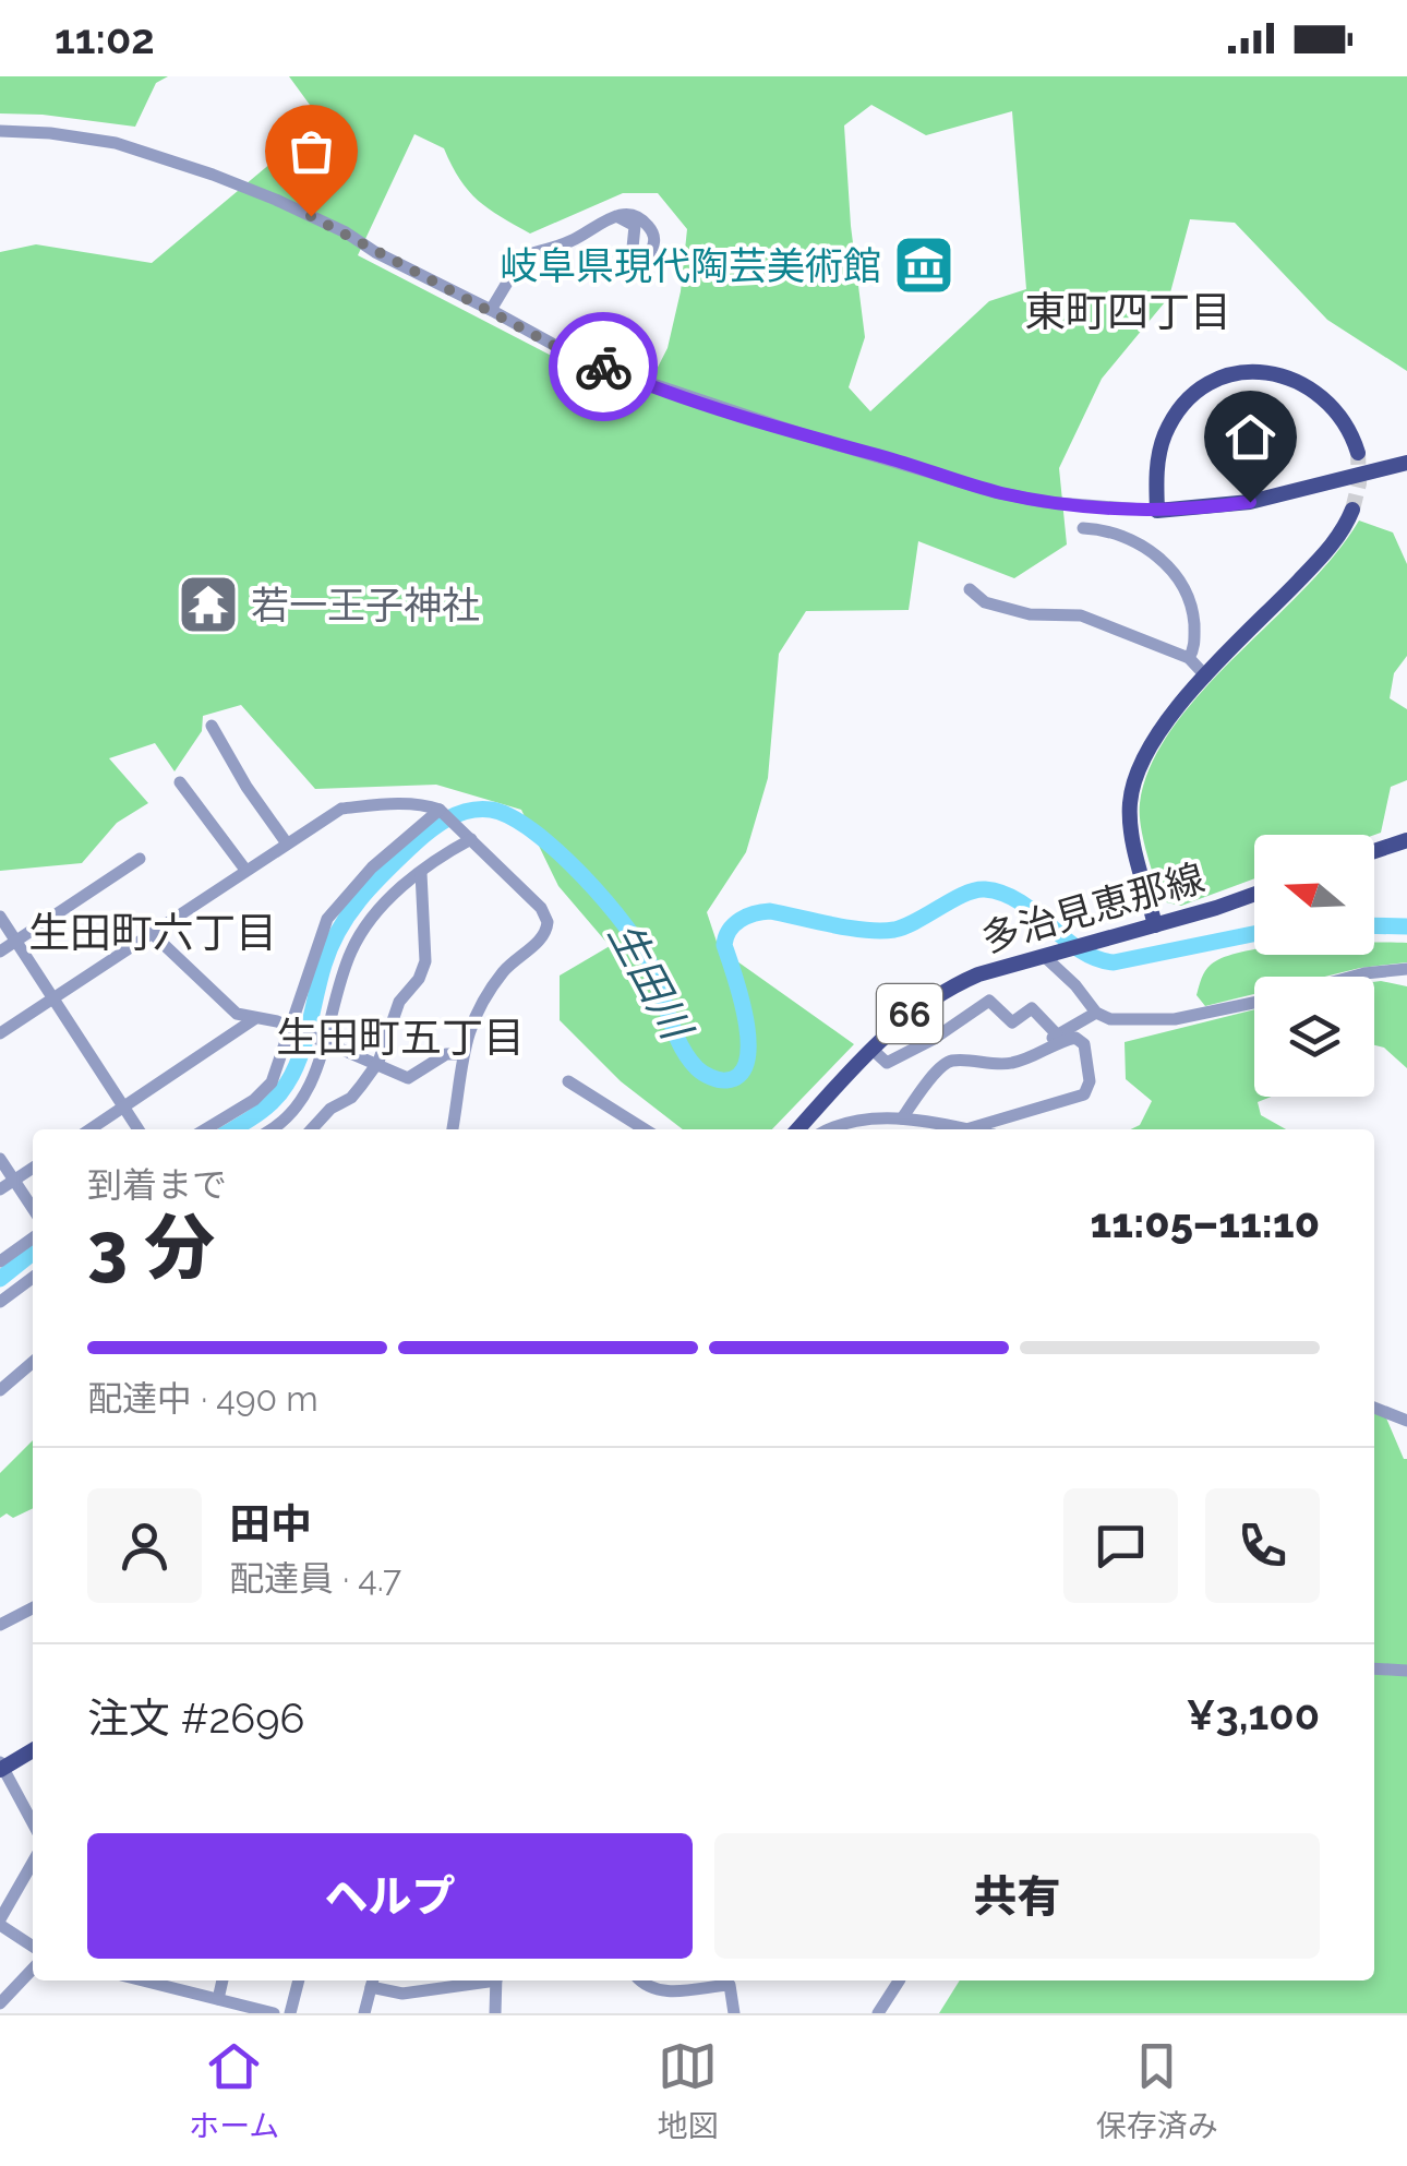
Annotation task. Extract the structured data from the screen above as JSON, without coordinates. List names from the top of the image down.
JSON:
{
  "streets": {
    "main road": ["多治見恵那線", "66"]
  },
  "districts": ["東町四丁目", "生田町六丁目", "生田町五丁目"],
  "water": ["生田川"],
  "places": {
    "museum": ["岐阜県現代陶芸美術館"],
    "temple": ["若一王子神社"]
  },
  "north": "left",
  "page": {
    "status": "11:02",
    "heading": ["3 分", "到着まで", "11:05–11:10"],
    "panel": [
      "田中",
      "配達員 · 4.7",
      "注文 #2696",
      "¥3,100"
    ],
    "bar": "配達中 · 490 m",
    "buttons": ["ヘルプ", "共有"],
    "tabs": ["ホーム", "地図", "保存済み"]
  }
}
